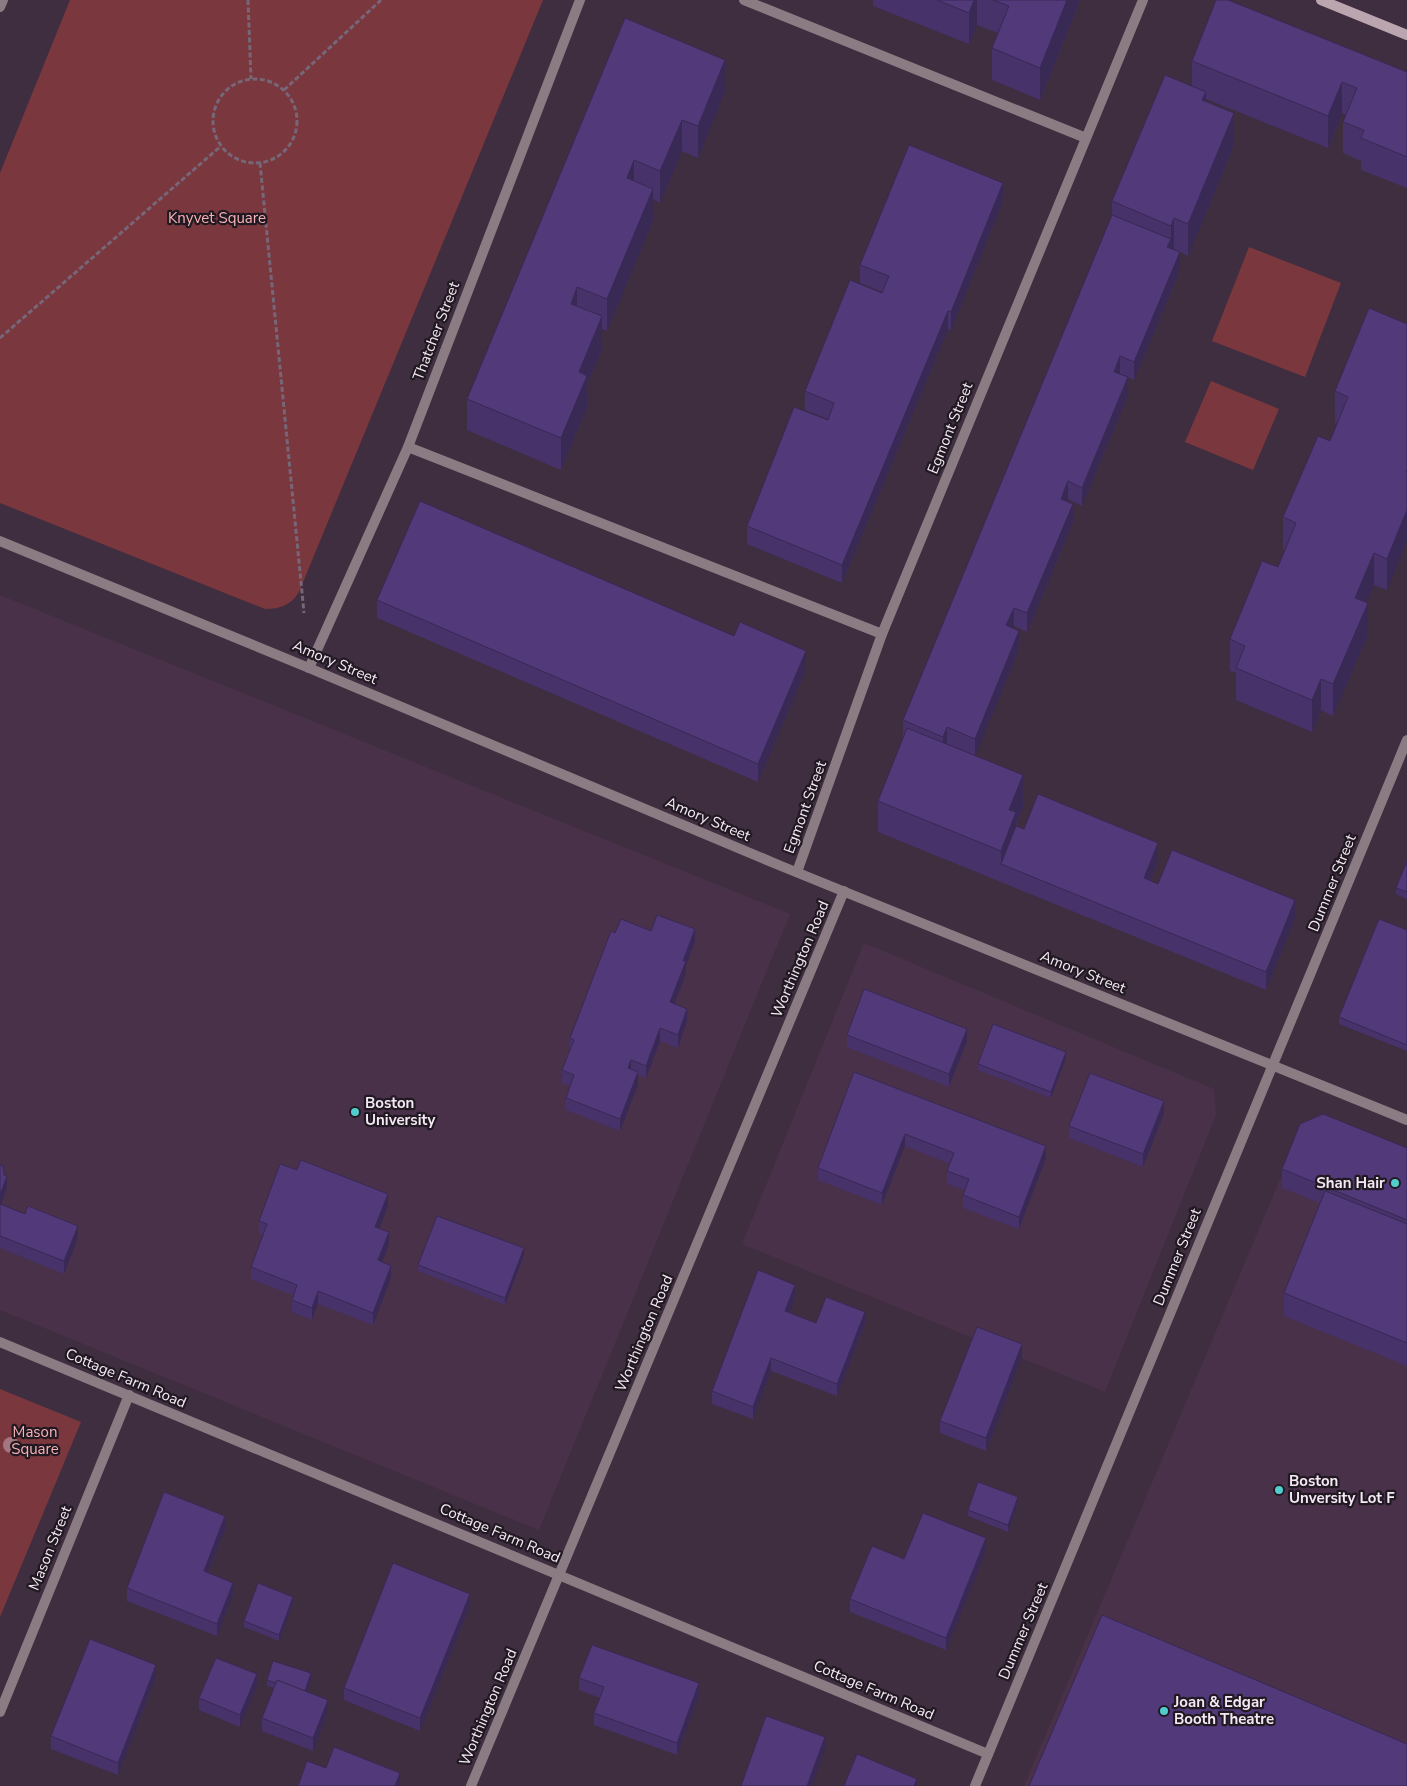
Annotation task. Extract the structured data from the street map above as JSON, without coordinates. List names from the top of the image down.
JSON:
{
  "streets": {
    "street": [
      "Thatcher Street",
      "Egmont Street",
      "Amory Street",
      "Dummer Street",
      "Worthington Road",
      "Cottage Farm Road",
      "Mason Street"
    ]
  },
  "crossings": [
    ["Thatcher Street", "Amory Street"],
    ["Egmont Street", "Amory Street"],
    ["Amory Street", "Dummer Street"],
    ["Amory Street", "Worthington Road"],
    ["Dummer Street", "Cottage Farm Road"],
    ["Worthington Road", "Cottage Farm Road"],
    ["Cottage Farm Road", "Mason Street"]
  ],
  "parks": ["Knyvet Square", "Mason Square"],
  "places": [
    "Boston University",
    "Shan Hair",
    "Boston Unversity Lot F",
    "Joan & Edgar Booth Theatre"
  ]
}
